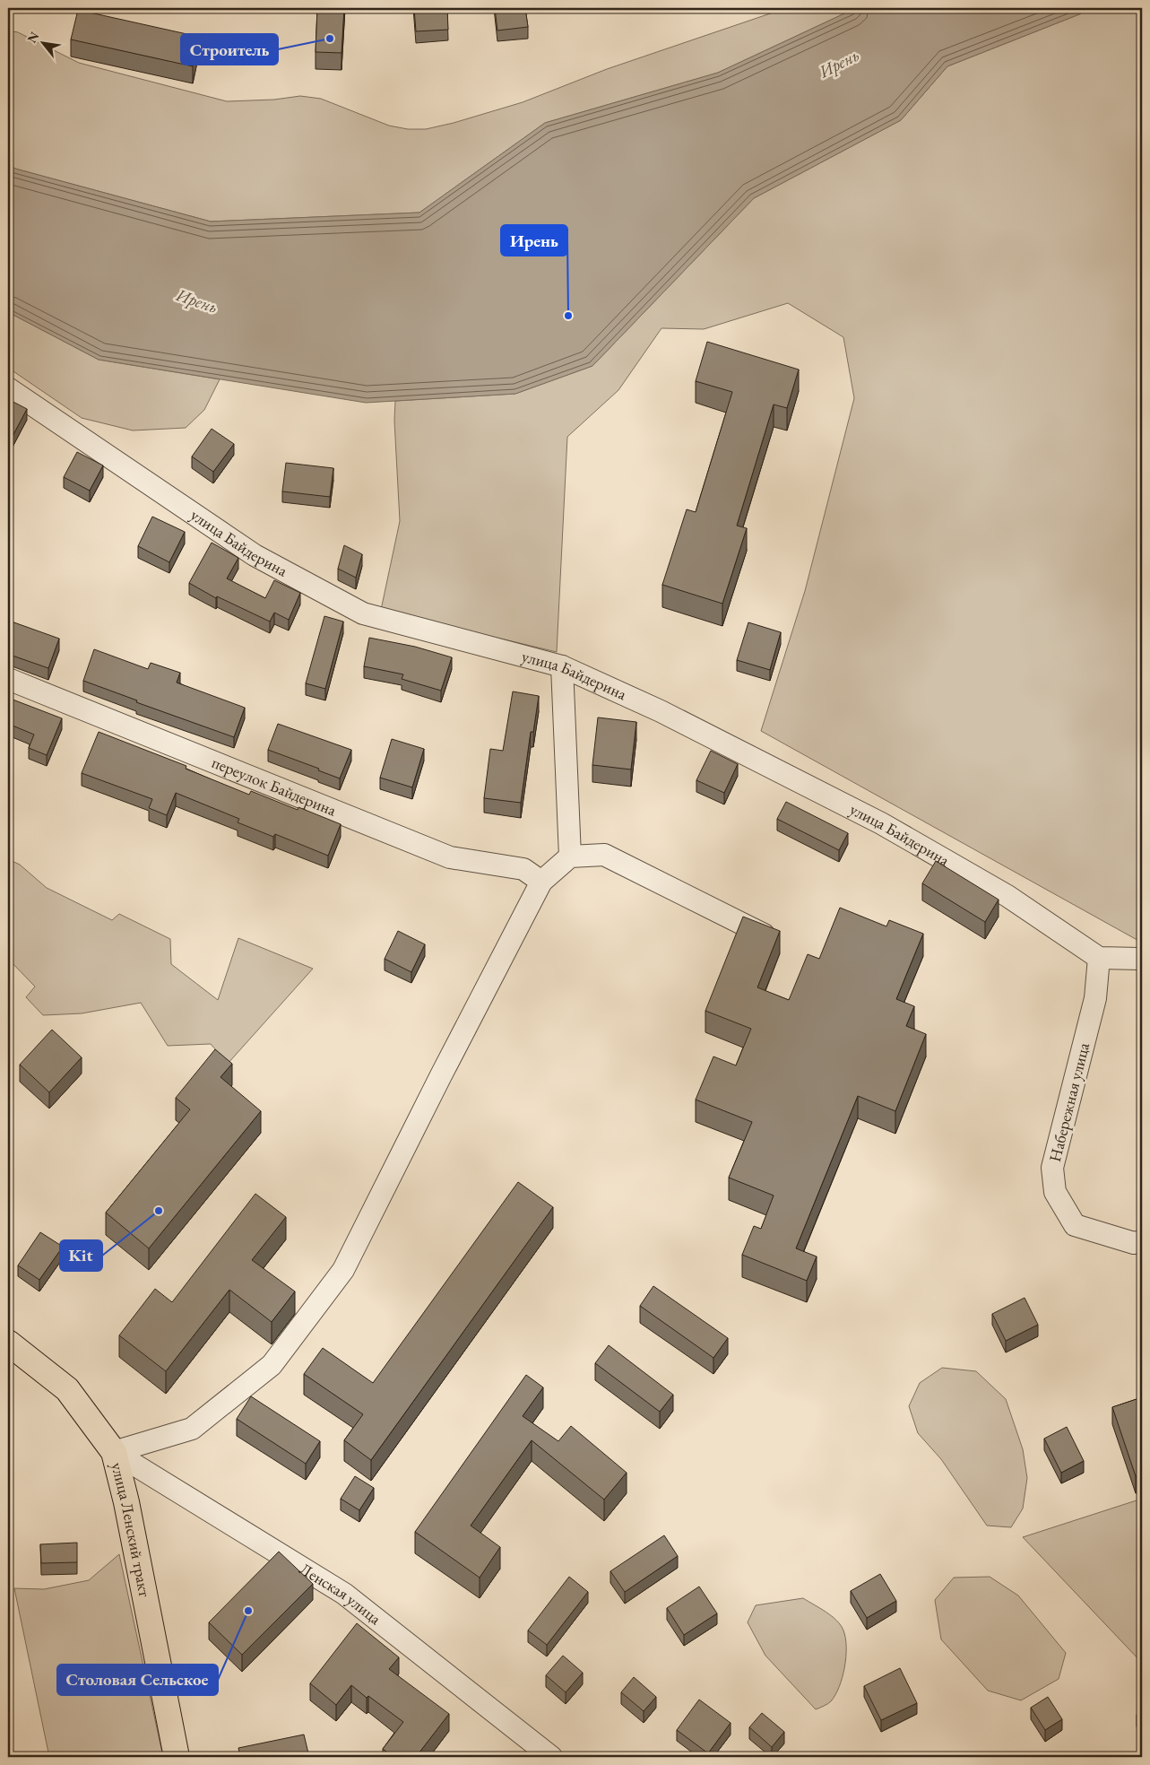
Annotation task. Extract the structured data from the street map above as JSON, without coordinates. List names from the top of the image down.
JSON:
{
  "streets": {
    "main road": ["улица Ленский тракт"],
    "street": [
      "улица Байдерина",
      "переулок Байдерина",
      "Набережная улица",
      "Ленская улица"
    ]
  },
  "crossings": [
    ["улица Байдерина", "Набережная улица"],
    ["улица Ленский тракт", "Ленская улица"]
  ],
  "water": ["Ирень"],
  "places": [
    "Строитель",
    "Ирень",
    "Kit",
    "Столовая Сельское"
  ],
  "north": "top left"
}
